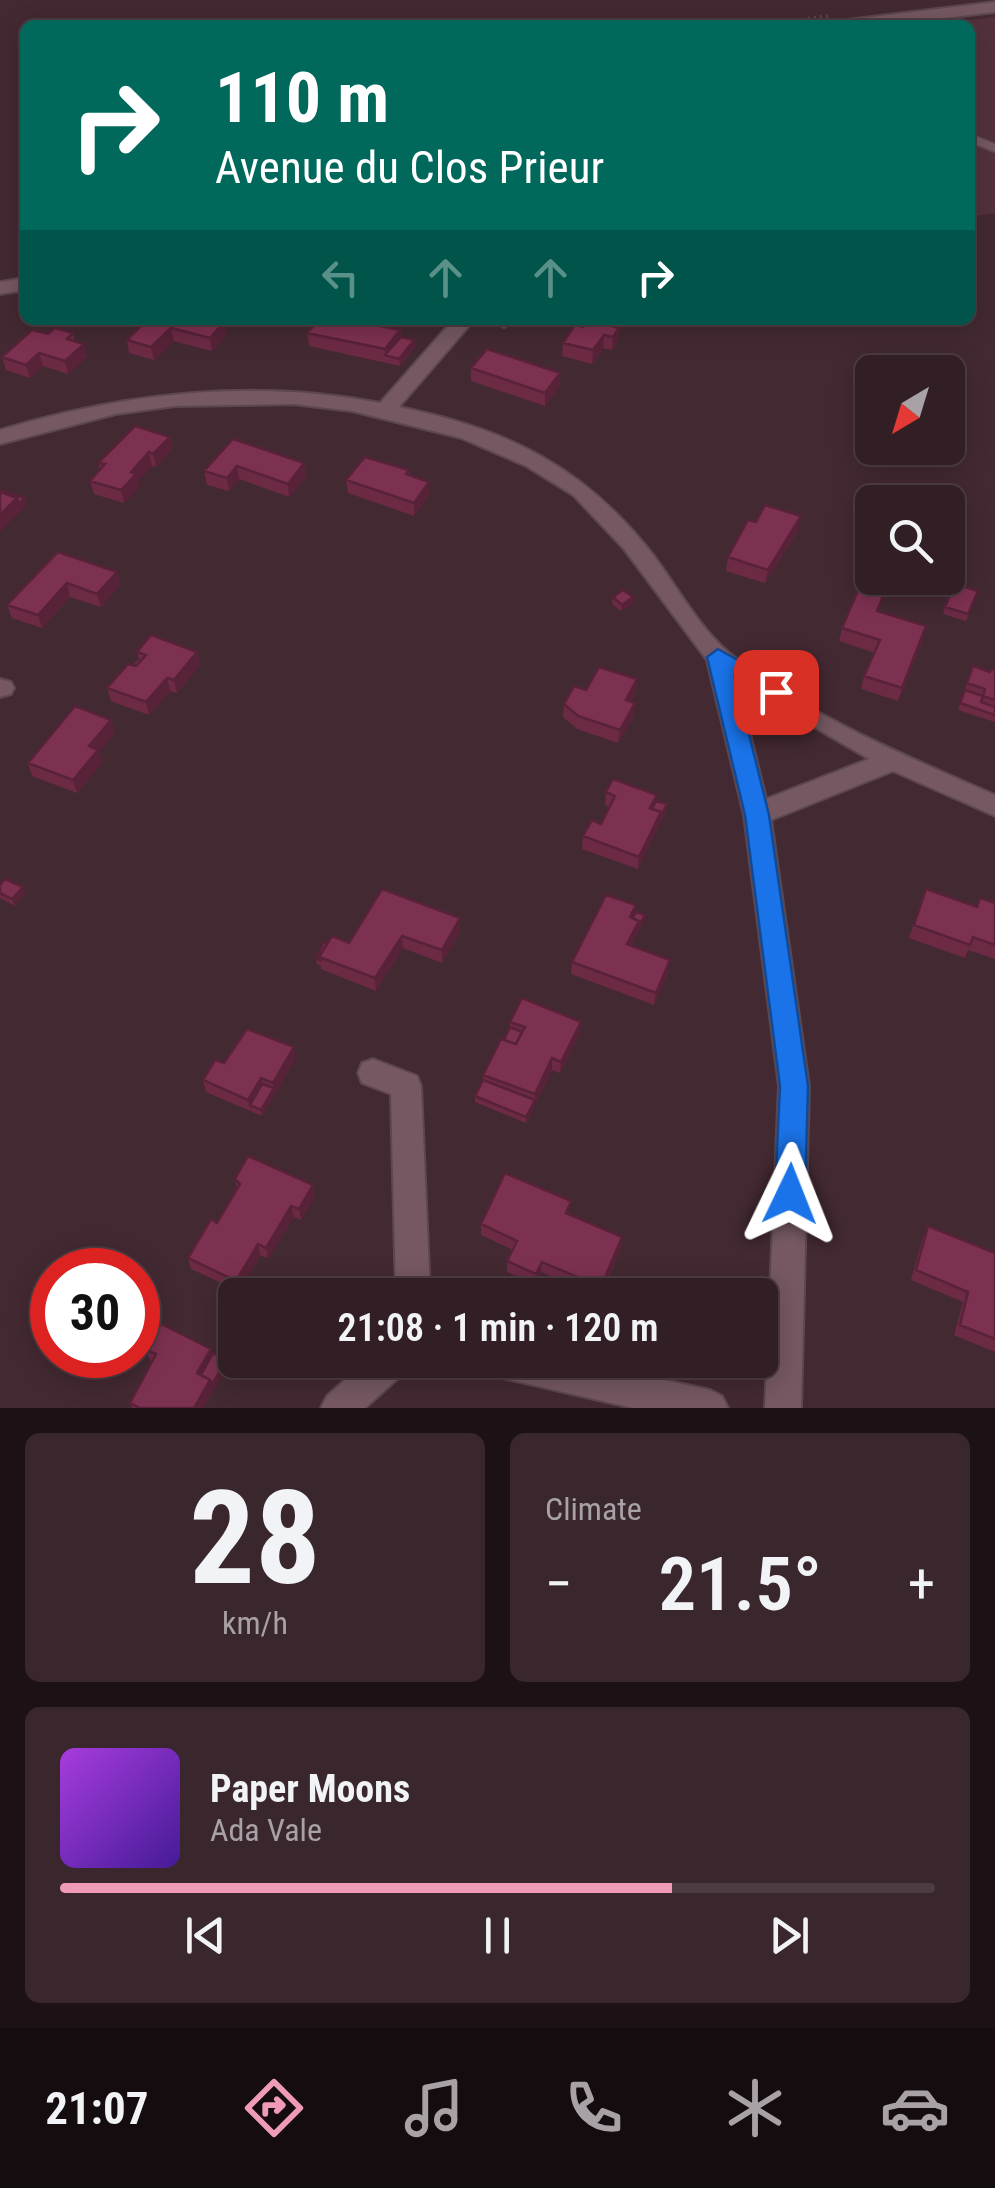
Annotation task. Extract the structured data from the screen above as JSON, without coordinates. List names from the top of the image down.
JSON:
{
  "north": "bottom left",
  "page": {
    "turn": ["110 m", "Avenue du Clos Prieur"],
    "limit": "30",
    "trip": "21:08 · 1 min · 120 m",
    "tile": [
      ["28", "km/h"],
      "Climate"
    ],
    "heat": ["−", "21.5°", "+"],
    "song": ["Paper Moons", "Ada Vale"],
    "tabs": "21:07"
  }
}
